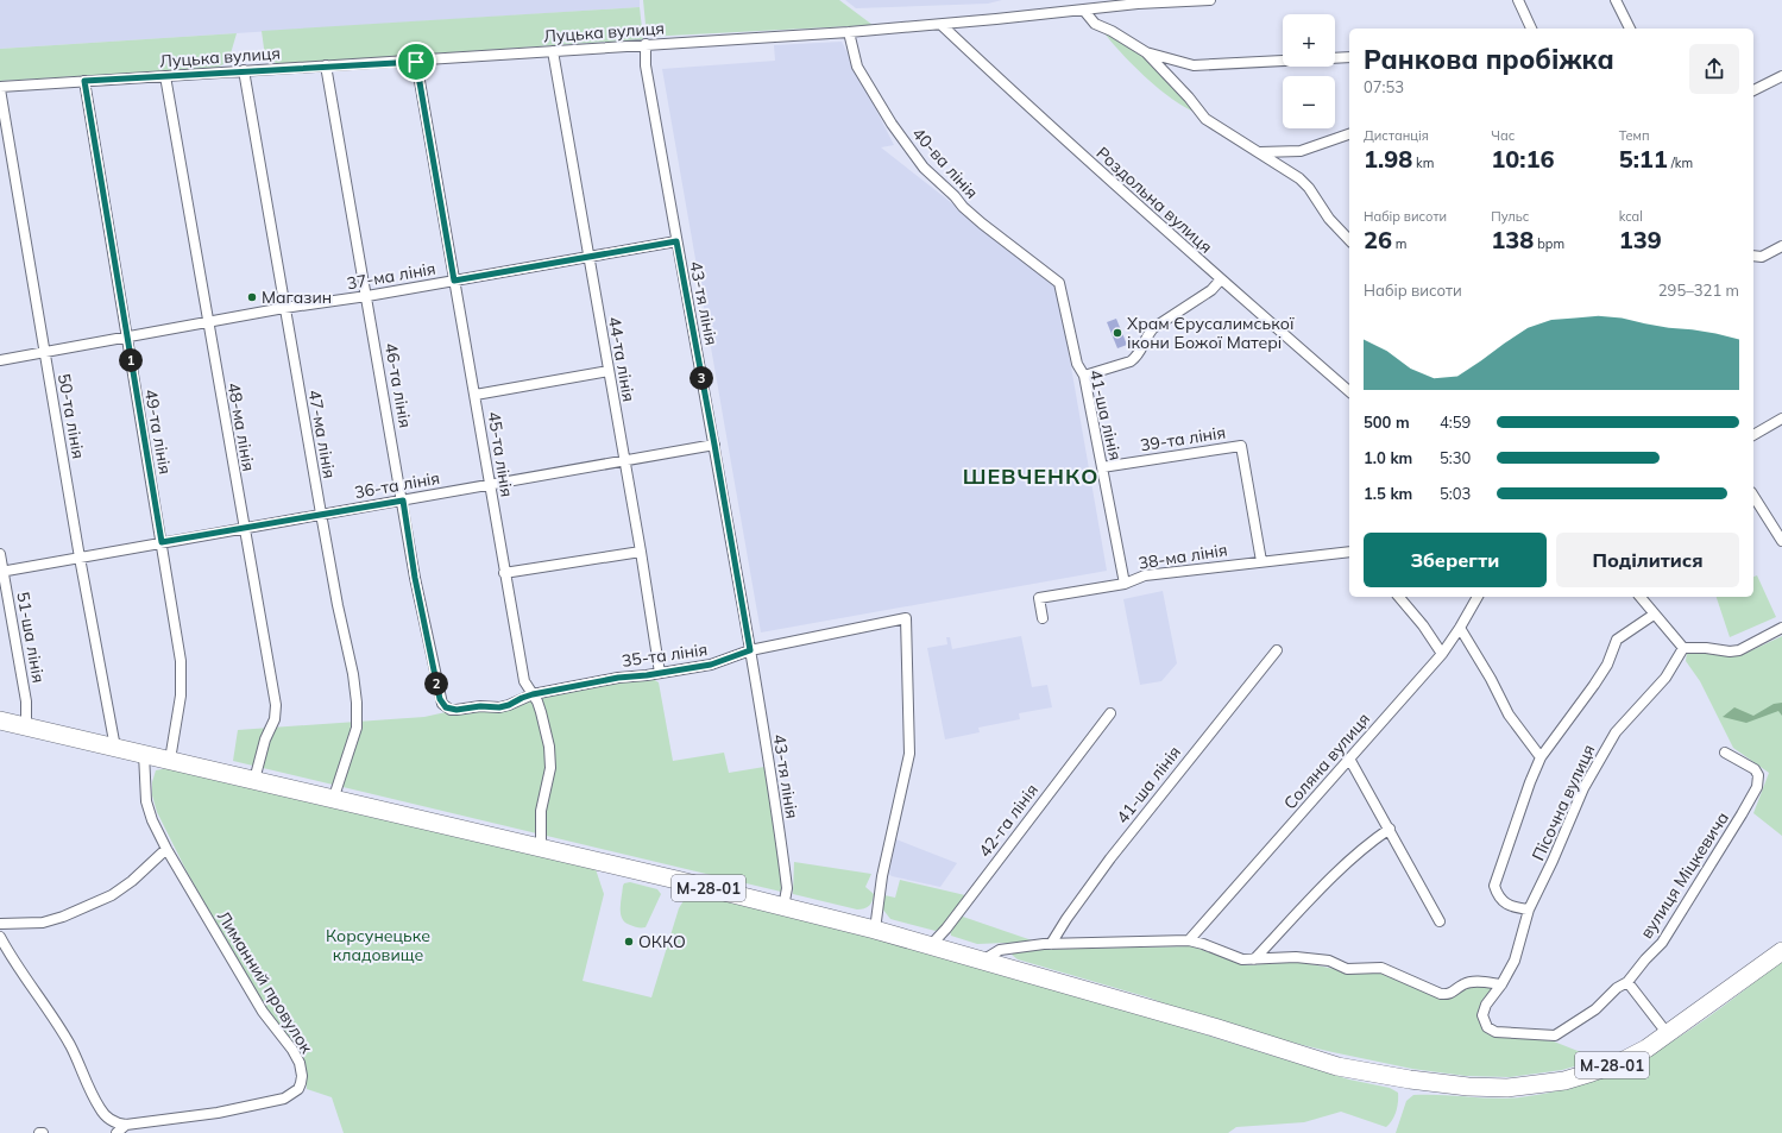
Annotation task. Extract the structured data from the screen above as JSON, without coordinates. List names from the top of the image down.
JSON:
{
  "streets": {
    "highway": ["М-28-01"],
    "street": [
      "Луцька вулиця",
      "40-ва лінія",
      "Роздольна вулиця",
      "37-ма лінія",
      "43-тя лінія",
      "44-та лінія",
      "46-та лінія",
      "41-ша лінія",
      "50-та лінія",
      "48-ма лінія",
      "49-та лінія",
      "47-ма лінія",
      "39-та лінія",
      "45-та лінія",
      "36-та лінія",
      "38-ма лінія",
      "51-ша лінія",
      "35-та лінія",
      "Соляна вулиця",
      "Пісочна вулиця",
      "42-га лінія",
      "вулиця Міцкевича",
      "Лиманний провулок"
    ]
  },
  "crossings": [
    ["Луцька вулиця", "40-ва лінія"],
    ["Луцька вулиця", "Роздольна вулиця"],
    ["Луцька вулиця", "43-тя лінія"],
    ["Луцька вулиця", "44-та лінія"],
    ["Луцька вулиця", "46-та лінія"],
    ["Луцька вулиця", "50-та лінія"],
    ["Луцька вулиця", "48-ма лінія"],
    ["Луцька вулиця", "49-та лінія"],
    ["Луцька вулиця", "47-ма лінія"],
    ["Луцька вулиця", "45-та лінія"],
    ["40-ва лінія", "41-ша лінія"],
    ["37-ма лінія", "43-тя лінія"],
    ["37-ма лінія", "44-та лінія"],
    ["37-ма лінія", "46-та лінія"],
    ["37-ма лінія", "50-та лінія"],
    ["37-ма лінія", "48-ма лінія"],
    ["37-ма лінія", "49-та лінія"],
    ["37-ма лінія", "47-ма лінія"],
    ["37-ма лінія", "45-та лінія"],
    ["43-тя лінія", "36-та лінія"],
    ["43-тя лінія", "35-та лінія"],
    ["43-тя лінія", "М-28-01"],
    ["44-та лінія", "36-та лінія"],
    ["44-та лінія", "35-та лінія"],
    ["46-та лінія", "36-та лінія"],
    ["46-та лінія", "35-та лінія"],
    ["41-ша лінія", "39-та лінія"],
    ["41-ша лінія", "38-ма лінія"],
    ["50-та лінія", "36-та лінія"],
    ["50-та лінія", "М-28-01"],
    ["48-ма лінія", "36-та лінія"],
    ["48-ма лінія", "М-28-01"],
    ["49-та лінія", "36-та лінія"],
    ["49-та лінія", "М-28-01"],
    ["47-ма лінія", "36-та лінія"],
    ["47-ма лінія", "М-28-01"],
    ["39-та лінія", "38-ма лінія"],
    ["45-та лінія", "36-та лінія"],
    ["45-та лінія", "35-та лінія"],
    ["45-та лінія", "М-28-01"],
    ["36-та лінія", "51-ша лінія"],
    ["51-ша лінія", "М-28-01"],
    ["Пісочна вулиця", "вулиця Міцкевича"],
    ["42-га лінія", "М-28-01"],
    ["М-28-01", "Лиманний провулок"]
  ],
  "districts": ["ШЕВЧЕНКО"],
  "parks": ["Корсунецьке кладовище"],
  "places": ["Магазин", "Храм Єрусалимської ікони Божої Матері", "ОККО"],
  "page": {
    "map_buttons": ["+", "−"],
    "heading": ["Ранкова пробіжка", "07:53"],
    "stats": [
      ["Дистанція", "1.98 km"],
      ["Час", "10:16"],
      ["Темп", "5:11 /km"],
      ["Набір висоти", "26 m"],
      ["Пульс", "138 bpm"],
      ["kcal", "139"]
    ],
    "chart": ["Набір висоти", "295–321 m"],
    "pins": ["1", "3", "2"],
    "list": [
      {
        "name": "500 m",
        "note": "4:59"
      },
      {
        "name": "1.0 km",
        "note": "5:30"
      },
      {
        "name": "1.5 km",
        "note": "5:03"
      }
    ],
    "buttons": ["Зберегти", "Поділитися"]
  }
}
